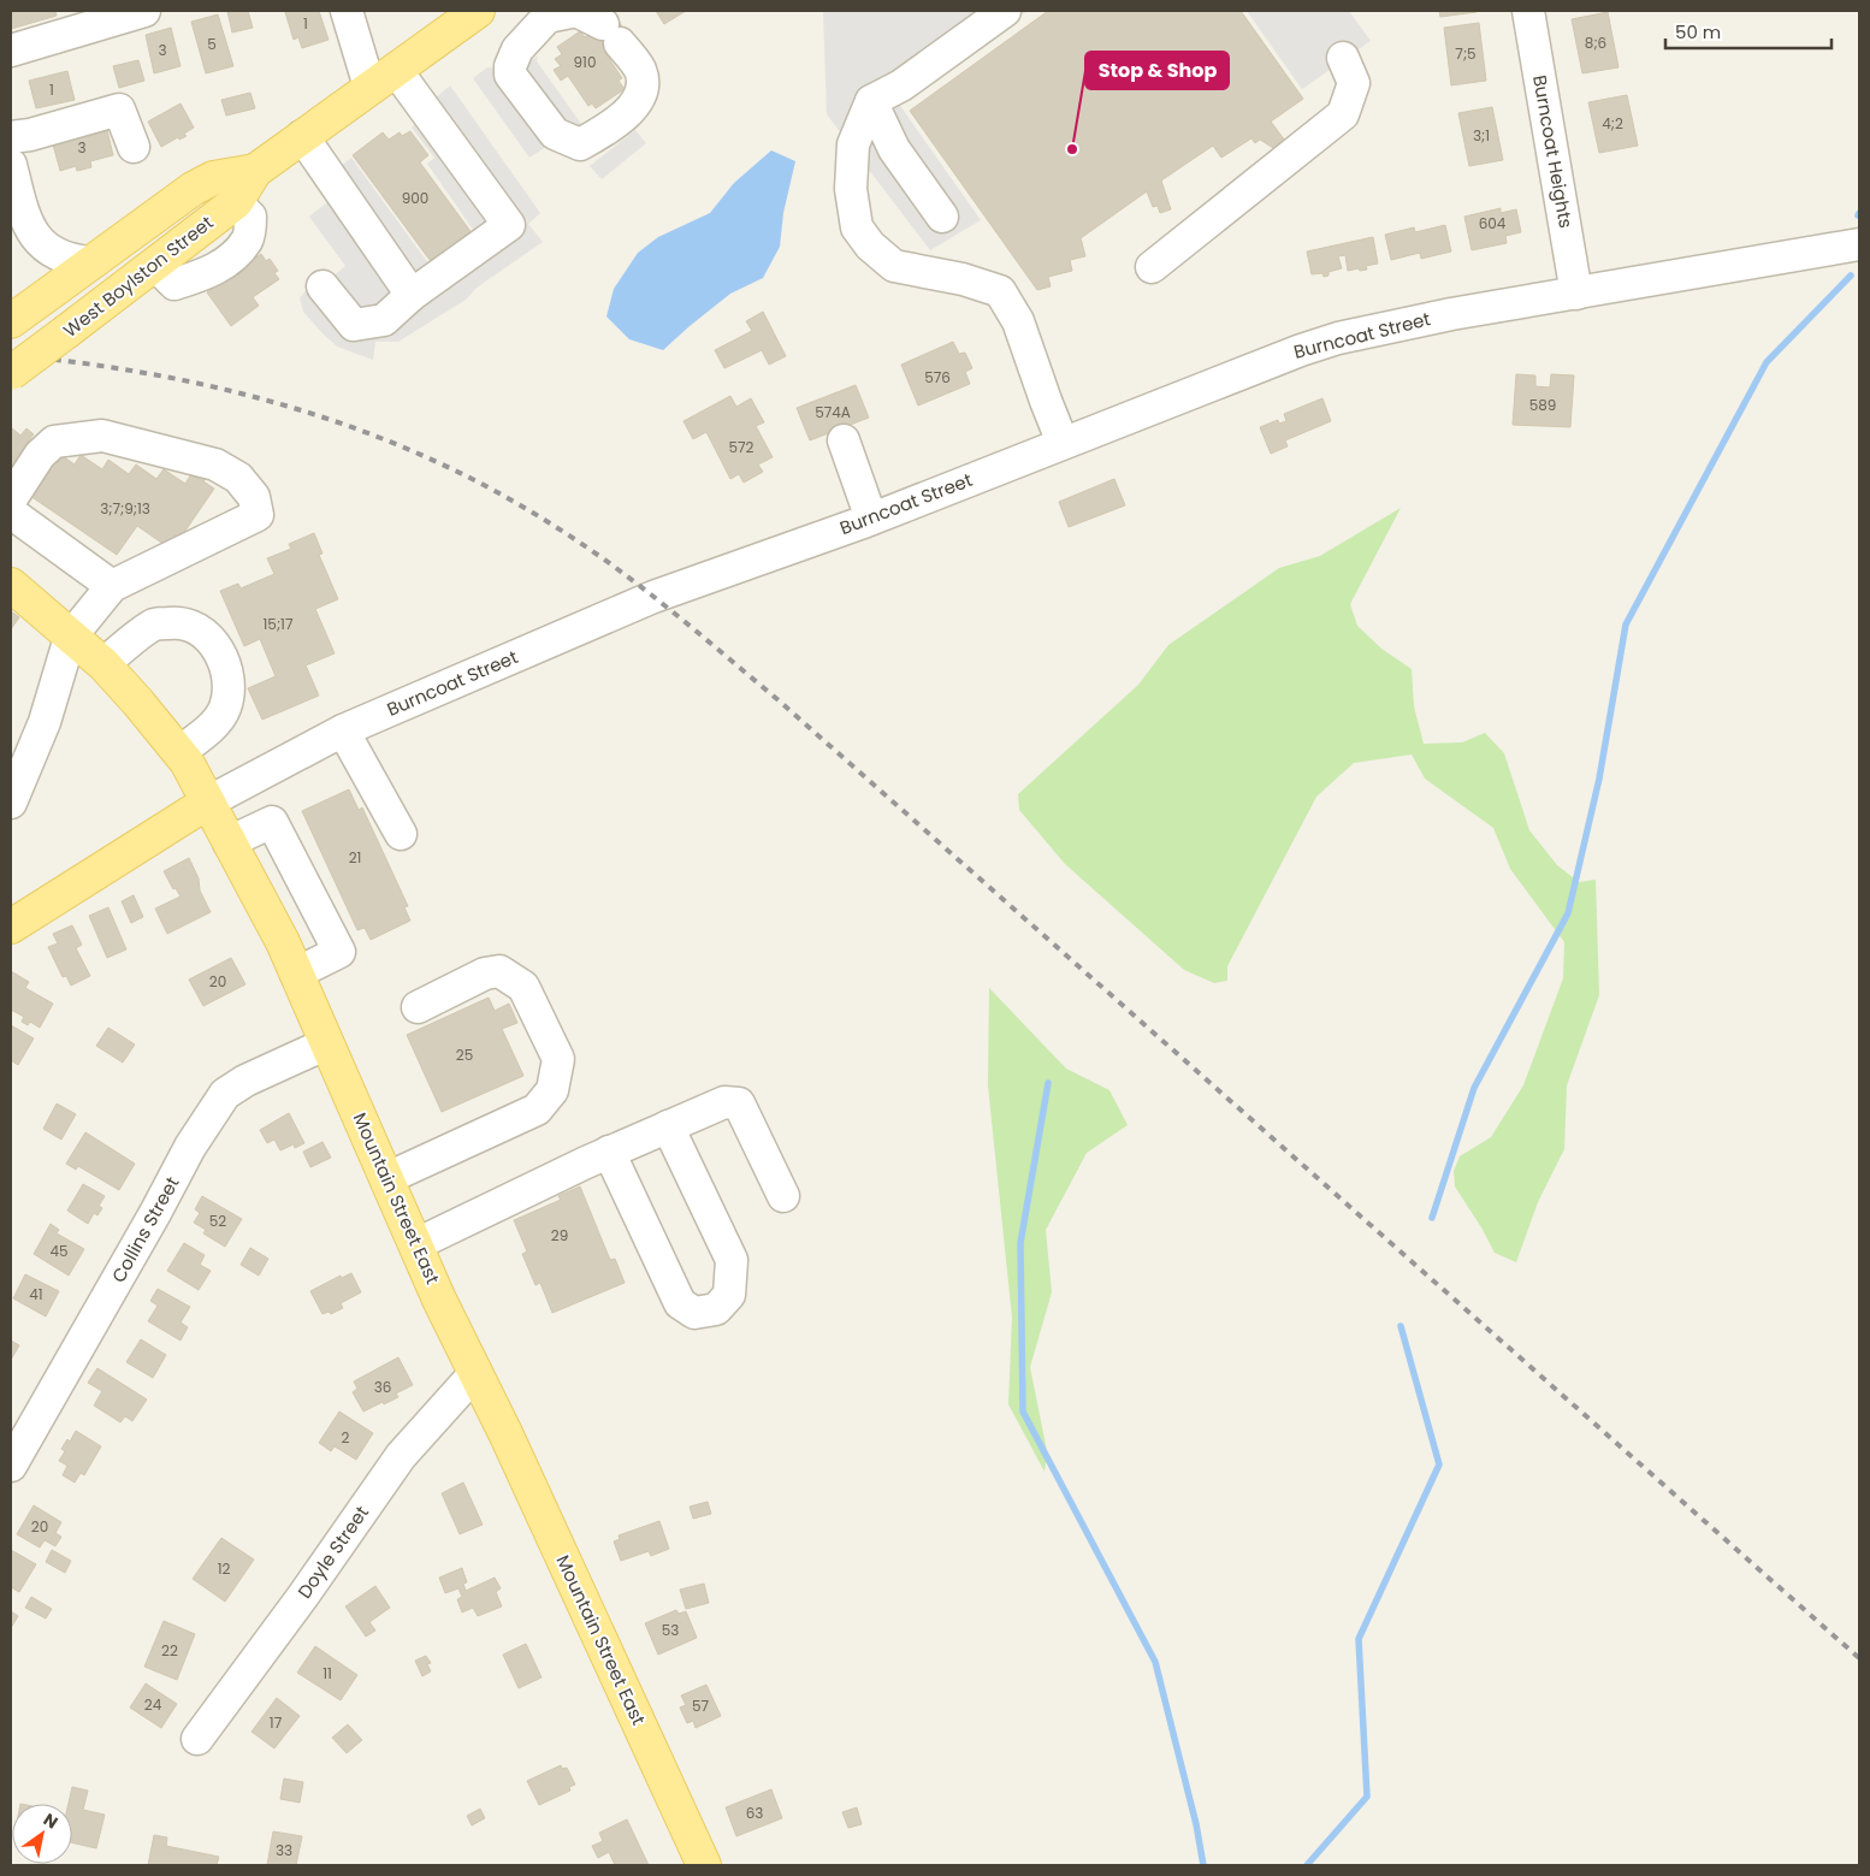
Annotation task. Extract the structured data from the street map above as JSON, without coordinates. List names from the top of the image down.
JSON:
{
  "streets": {
    "main road": ["West Boylston Street", "Burncoat Street", "Mountain Street East"],
    "street": ["Burncoat Heights", "Collins Street", "Doyle Street"]
  },
  "crossings": [
    ["Burncoat Heights", "Burncoat Street"],
    ["Burncoat Street", "Mountain Street East"],
    ["Mountain Street East", "Collins Street"],
    ["Mountain Street East", "Doyle Street"]
  ],
  "places": ["Stop & Shop"],
  "house_numbers": [
    "1",
    "8;6",
    "5",
    "3",
    "7;5",
    "910",
    "1",
    "4;2",
    "3;1",
    "3",
    "900",
    "604",
    "576",
    "589",
    "574A",
    "572",
    "3;7;9;13",
    "15;17",
    "21",
    "20",
    "25",
    "52",
    "29",
    "45",
    "41",
    "36",
    "2",
    "20",
    "12",
    "53",
    "22",
    "11",
    "24",
    "57",
    "17",
    "63",
    "33"
  ],
  "scale_bar": "50 m",
  "north": "top right"
}
